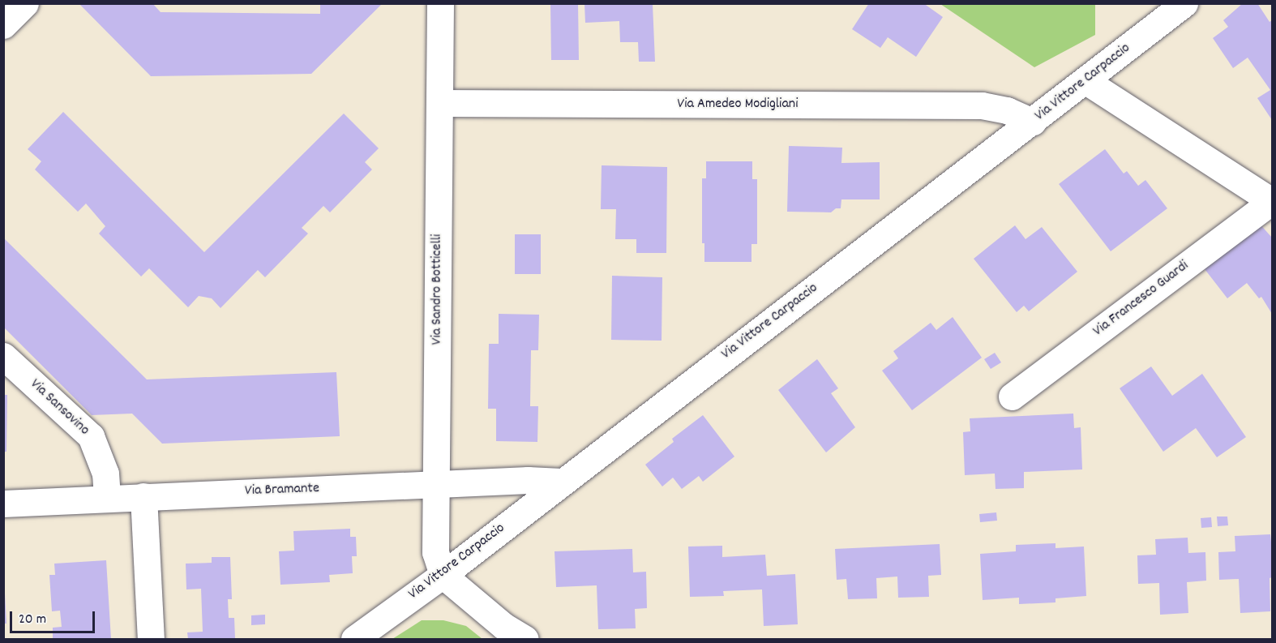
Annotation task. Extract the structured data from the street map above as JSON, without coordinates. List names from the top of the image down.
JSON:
{
  "streets": {
    "street": [
      "Via Vittore Carpaccio",
      "Via Amedeo Modigliani",
      "Via Sandro Botticelli",
      "Via Francesco Guardi",
      "Via Sansovino",
      "Via Bramante"
    ]
  },
  "crossings": [
    ["Via Vittore Carpaccio", "Via Amedeo Modigliani"],
    ["Via Vittore Carpaccio", "Via Sandro Botticelli"],
    ["Via Vittore Carpaccio", "Via Francesco Guardi"],
    ["Via Vittore Carpaccio", "Via Bramante"],
    ["Via Amedeo Modigliani", "Via Sandro Botticelli"],
    ["Via Sandro Botticelli", "Via Bramante"],
    ["Via Sansovino", "Via Bramante"]
  ],
  "scale_bar": "20 m"
}
